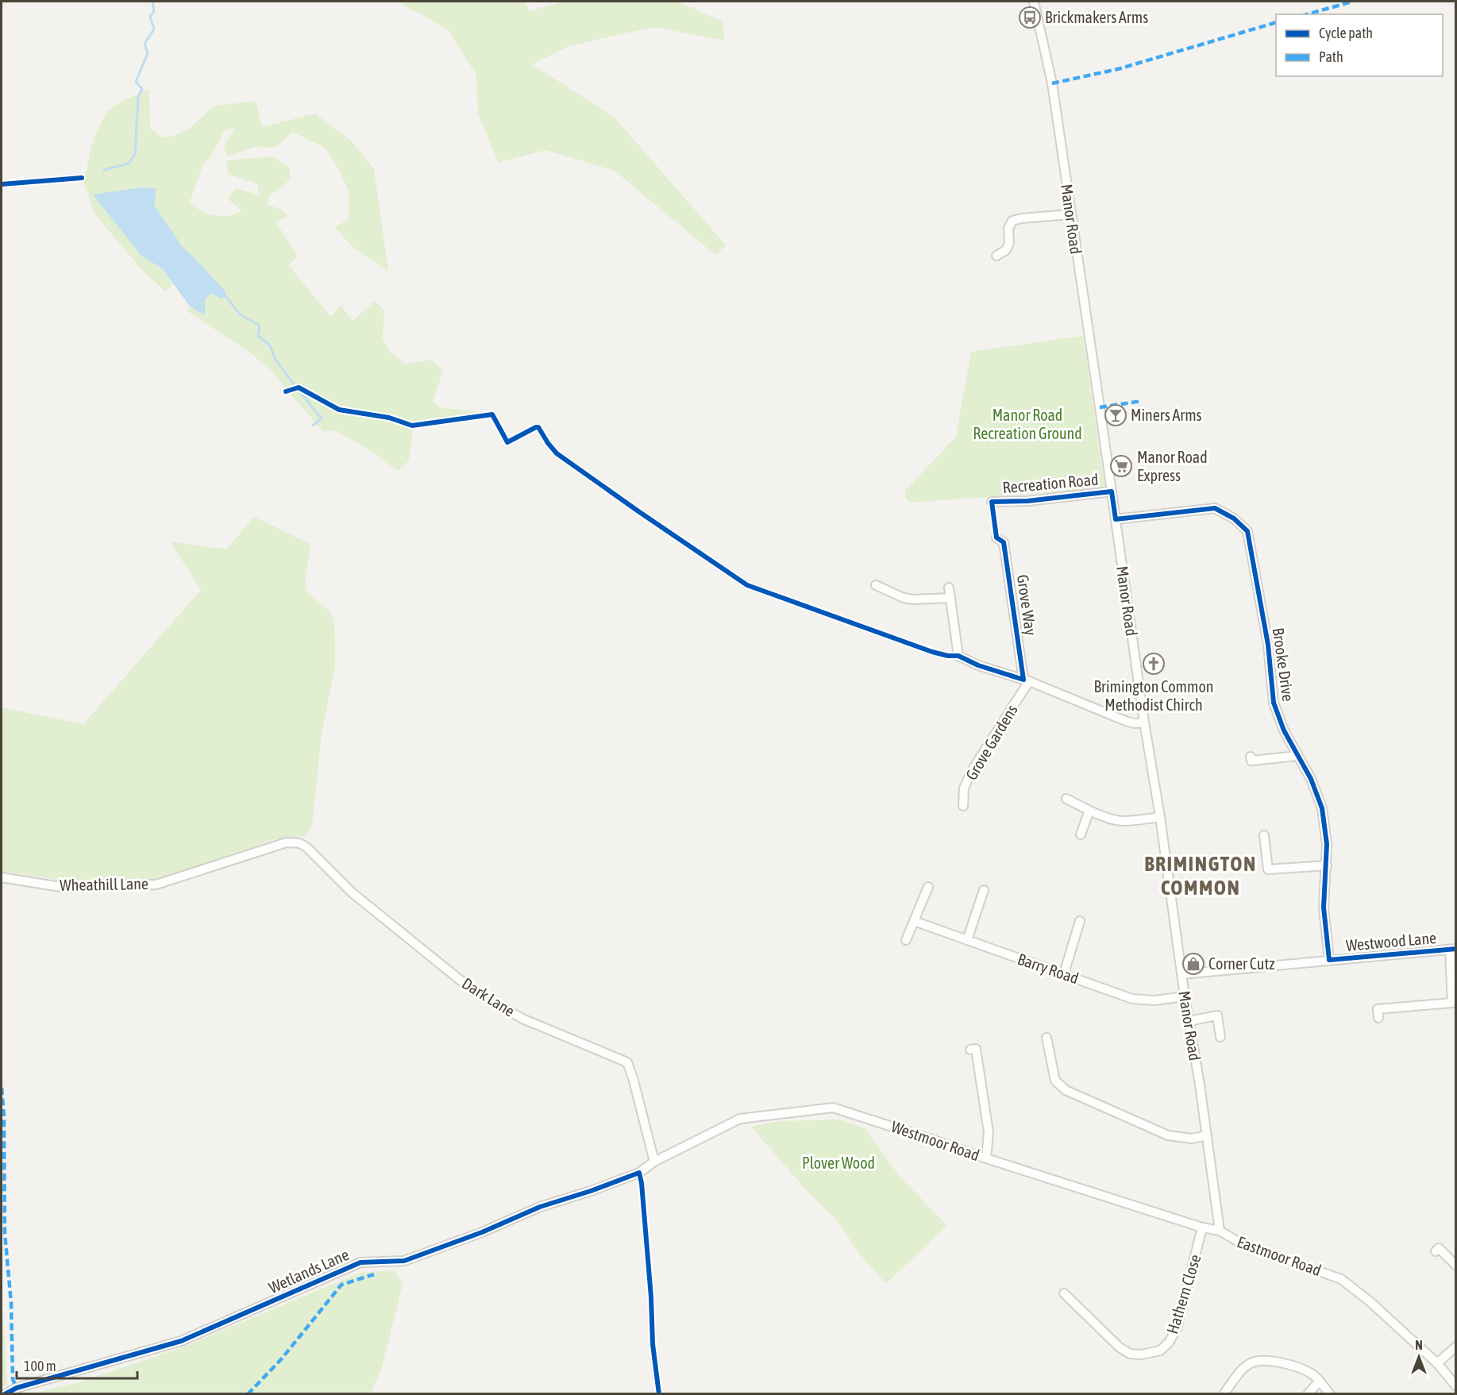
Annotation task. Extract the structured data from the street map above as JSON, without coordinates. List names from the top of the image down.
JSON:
{
  "streets": {
    "street": [
      "Manor Road",
      "Recreation Road",
      "Grove Way",
      "Brooke Drive",
      "Grove Gardens",
      "Wheathill Lane",
      "Westwood Lane",
      "Barry Road",
      "Dark Lane",
      "Westmoor Road",
      "Eastmoor Road",
      "Wetlands Lane",
      "Hathern Close"
    ]
  },
  "crossings": [
    ["Manor Road", "Recreation Road"],
    ["Manor Road", "Brooke Drive"],
    ["Manor Road", "Westwood Lane"],
    ["Manor Road", "Barry Road"],
    ["Manor Road", "Westmoor Road"],
    ["Manor Road", "Eastmoor Road"],
    ["Grove Way", "Grove Gardens"],
    ["Brooke Drive", "Westwood Lane"],
    ["Wheathill Lane", "Dark Lane"],
    ["Dark Lane", "Westmoor Road"],
    ["Dark Lane", "Wetlands Lane"],
    ["Westmoor Road", "Eastmoor Road"],
    ["Westmoor Road", "Wetlands Lane"],
    ["Westmoor Road", "Hathern Close"]
  ],
  "districts": ["BRIMINGTON COMMON"],
  "parks": ["Manor Road Recreation Ground", "Plover Wood"],
  "places": {
    "bus stop": ["Brickmakers Arms"],
    "bar": ["Miners Arms"],
    "supermarket": ["Manor Road Express"],
    "church": ["Brimington Common Methodist Chirch"],
    "shop": ["Corner Cutz"]
  },
  "legend": ["Cycle path", "Path"],
  "scale_bar": "100 m",
  "north": "top"
}
